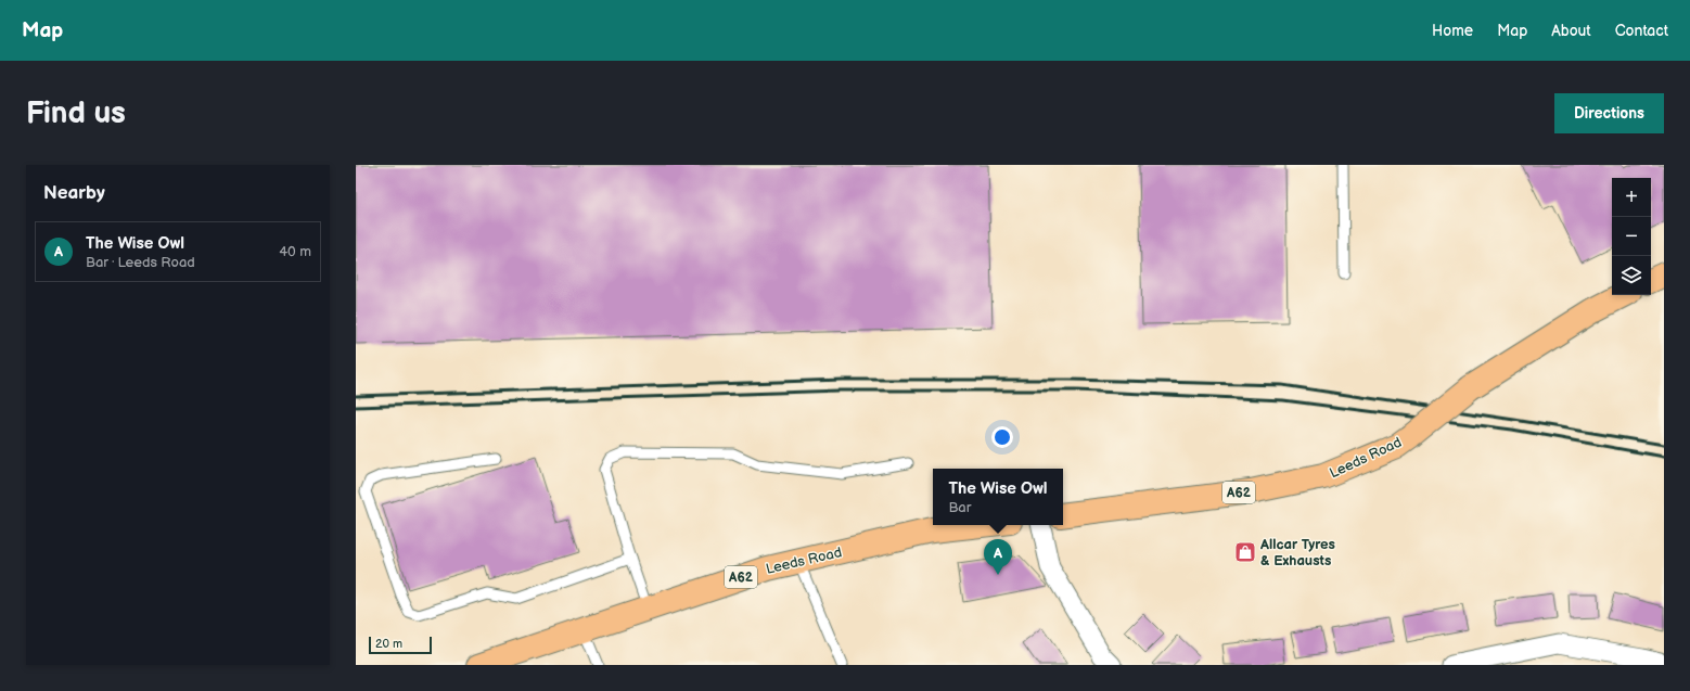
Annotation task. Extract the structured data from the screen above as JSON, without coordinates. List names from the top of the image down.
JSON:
{
  "streets": {
    "main road": ["Leeds Road", "A62"]
  },
  "places": {
    "shop": ["Allcar Tyres & Exhausts"]
  },
  "scale_bar": "20 m",
  "page": {
    "header": "Map",
    "nav": [
      "Home",
      "Map",
      "About",
      "Contact"
    ],
    "buttons": "Directions",
    "title": "Find us",
    "heading": "Nearby",
    "map_buttons": ["+", "−"],
    "list": [
      {
        "mark": "A",
        "name": "The Wise Owl",
        "note": "Bar · Leeds Road",
        "value": "40 m"
      }
    ],
    "popup": ["The Wise Owl", "Bar"],
    "pins": "A",
    "scale": "20 m"
  }
}
